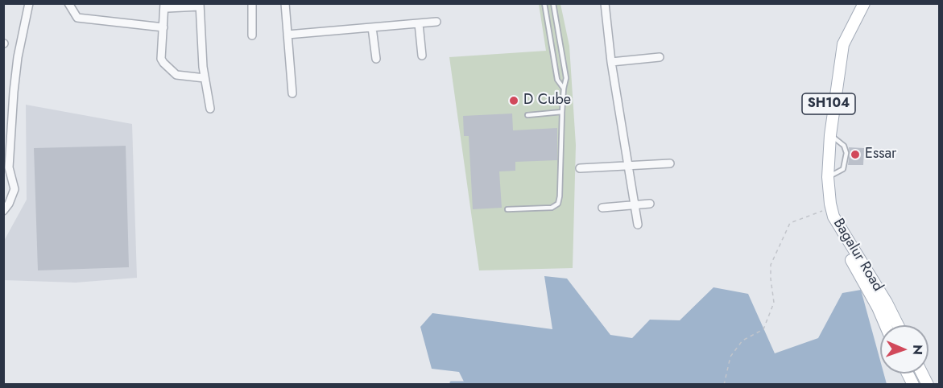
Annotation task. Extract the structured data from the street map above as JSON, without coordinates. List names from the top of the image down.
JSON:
{
  "streets": {
    "main road": ["SH104", "Bagalur Road"]
  },
  "places": ["D Cube", "Essar"],
  "north": "right"
}
